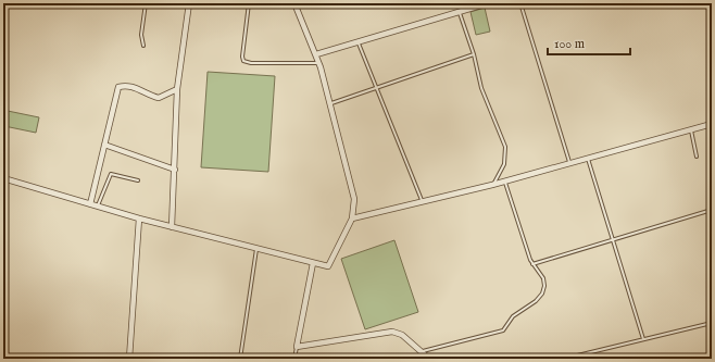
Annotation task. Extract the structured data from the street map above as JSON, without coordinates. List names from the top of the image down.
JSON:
{
  "scale_bar": "100 m"
}
